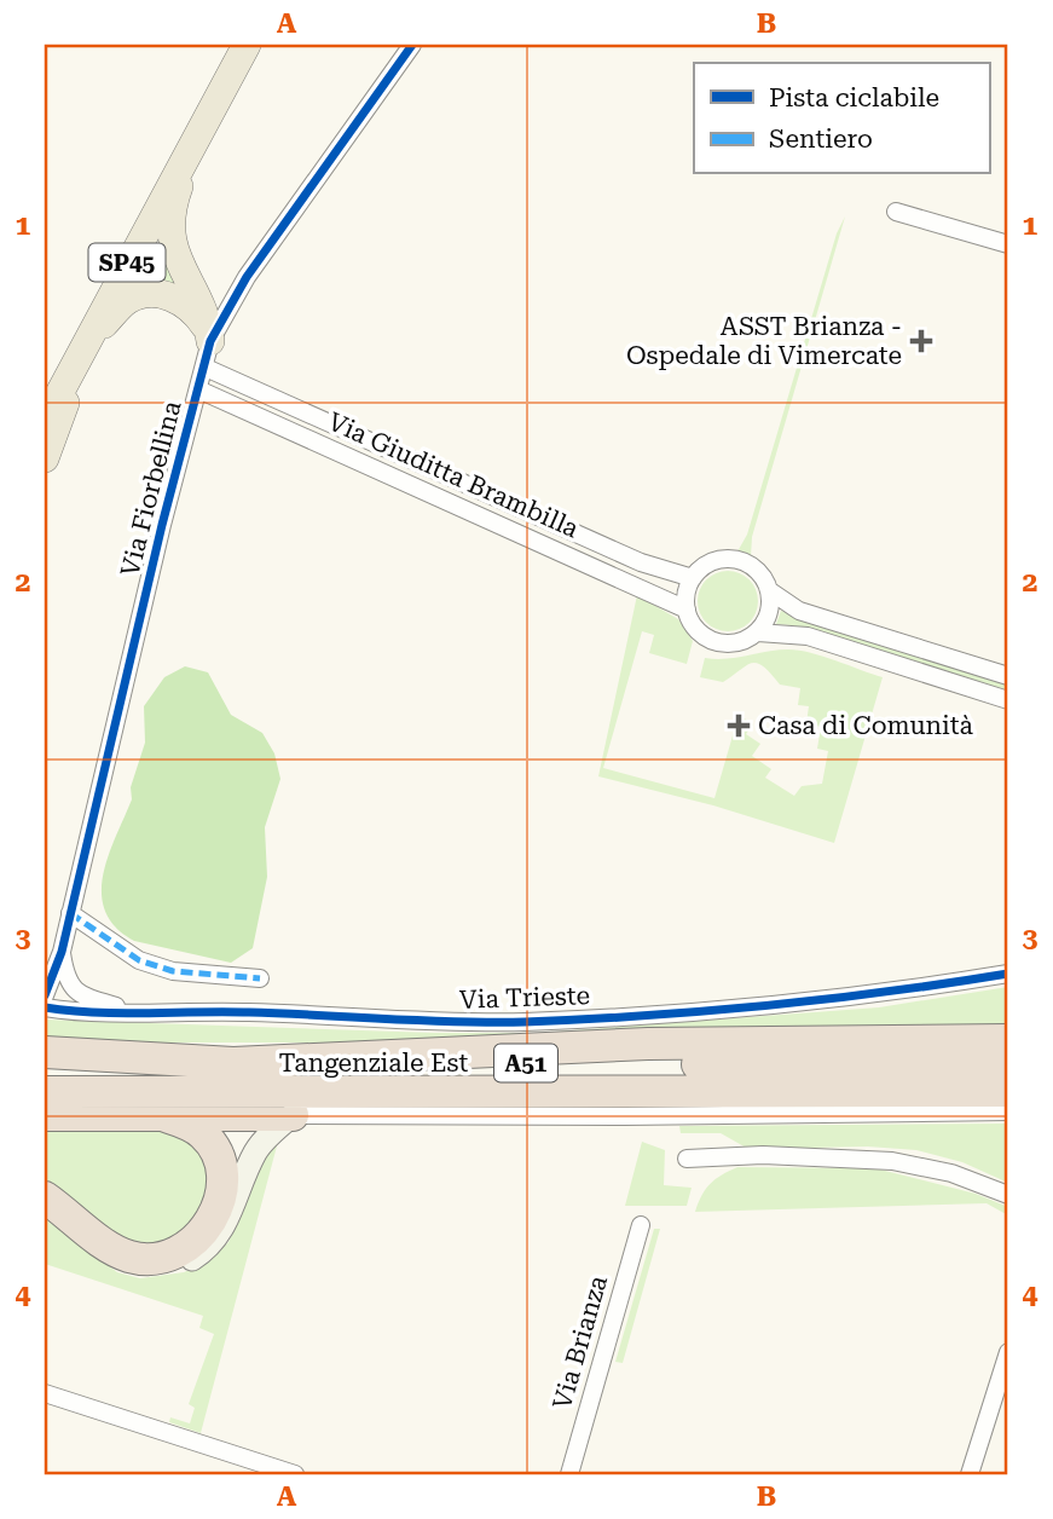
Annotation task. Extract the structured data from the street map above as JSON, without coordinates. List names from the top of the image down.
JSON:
{
  "streets": {
    "highway": ["Tangenziale Est", "A51"],
    "main road": ["SP45"],
    "street": [
      "Via Giuditta Brambilla",
      "Via Fiorbellina",
      "Via Trieste",
      "Via Brianza"
    ]
  },
  "crossings": [
    ["Via Giuditta Brambilla", "Via Fiorbellina"]
  ],
  "places": {
    "health": ["ASST Brianza - Ospedale di Vimercate", "Casa di Comunità"]
  },
  "legend": ["Pista ciclabile", "Sentiero"],
  "grid": {
    "columns": ["A", "B"],
    "rows": [
      "1",
      "2",
      "3",
      "4"
    ]
  }
}
